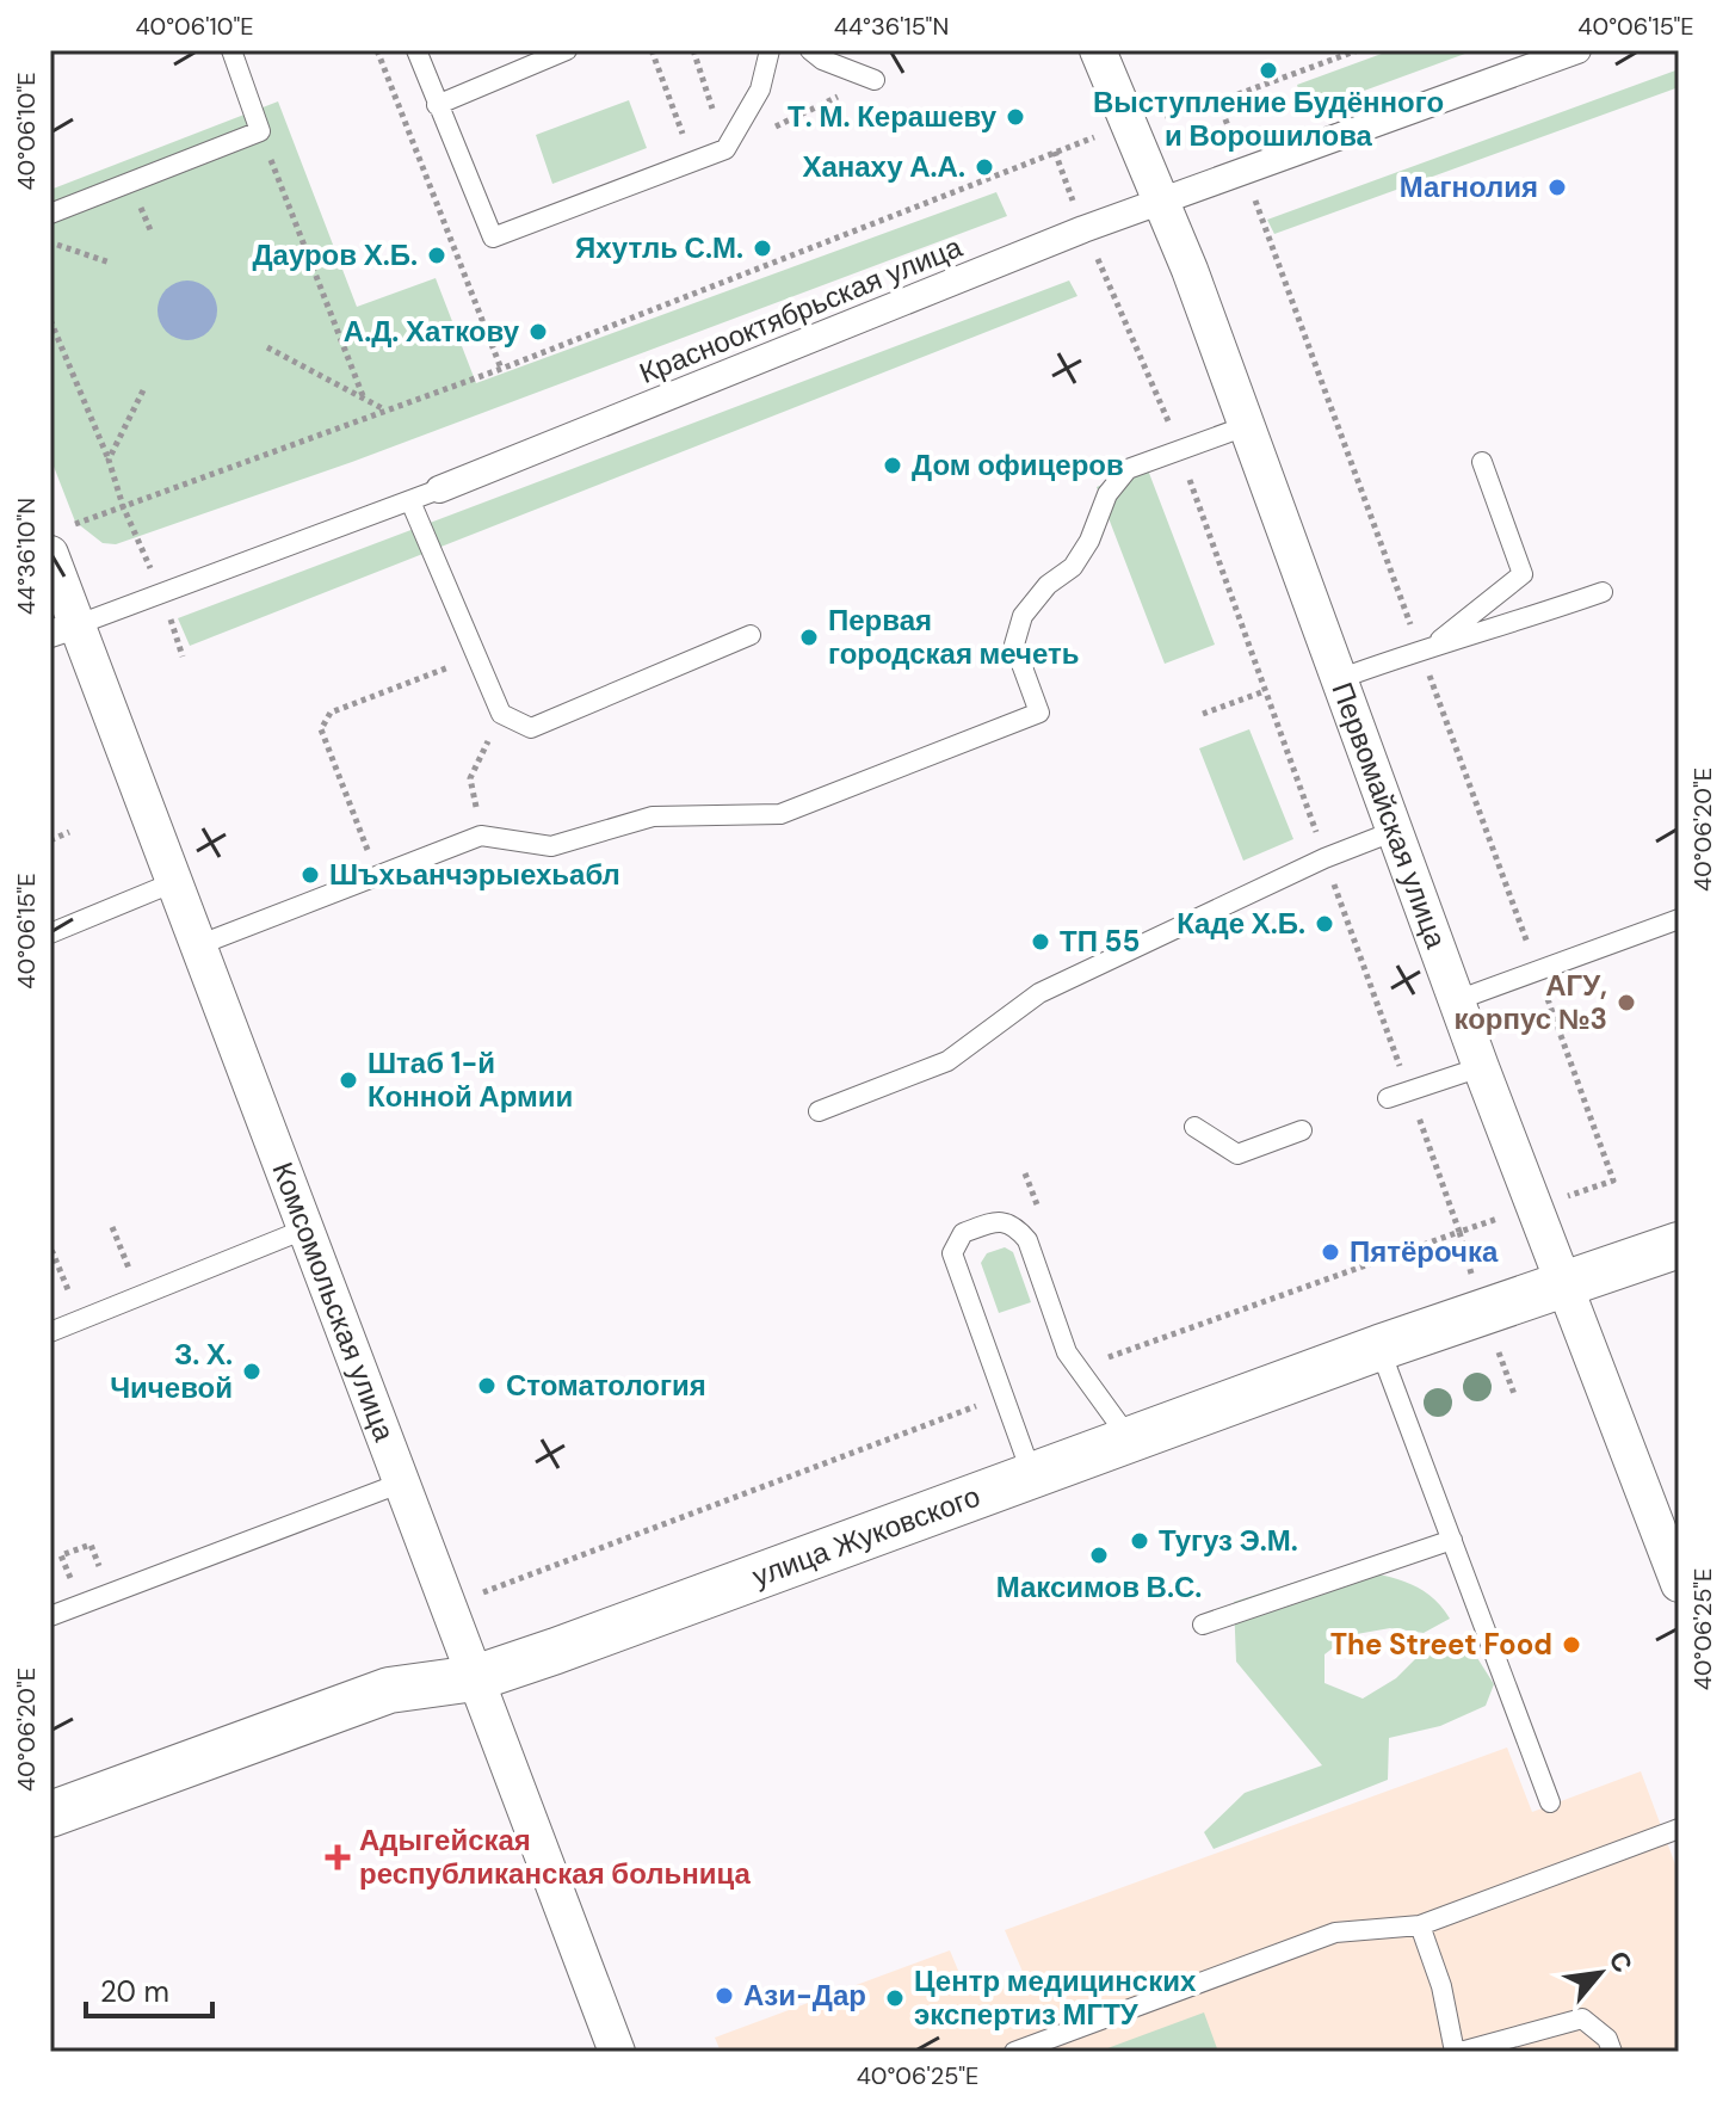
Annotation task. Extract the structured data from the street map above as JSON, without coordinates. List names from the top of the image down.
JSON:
{
  "streets": {
    "street": [
      "Краснооктябрьская улица",
      "Первомайская улица",
      "Комсомольская улица",
      "улица Жуковского"
    ]
  },
  "crossings": [
    ["Краснооктябрьская улица", "Первомайская улица"],
    ["Краснооктябрьская улица", "Комсомольская улица"],
    ["Первомайская улица", "улица Жуковского"],
    ["Комсомольская улица", "улица Жуковского"]
  ],
  "places": {
    "other": [
      "Выступление Будённого и Ворошилова",
      "Т. М. Керашеву",
      "Ханаху А.А.",
      "Магнолия",
      "Яхутль С.М.",
      "Дауров Х.Б.",
      "А.Д. Хаткову",
      "Дом офицеров",
      "Первая городская мечеть",
      "Шъхьанчэрыехьабл",
      "Каде Х.Б.",
      "ТП 55",
      "АГУ, корпус №3",
      "Штаб 1-й Конной Армии",
      "Пятёрочка",
      "З. Х. Чичевой",
      "Стоматология",
      "Тугуз Э.М.",
      "Максимов В.С.",
      "The Street Food",
      "Ази-Дар",
      "Центр медицинских экспертиз МГТУ"
    ],
    "health": ["Адыгейская республиканская больница"]
  },
  "scale_bar": "20 m",
  "north": "top right",
  "coordinates": [
    "40°06'10\"E",
    "44°36'15\"N",
    "40°06'15\"E",
    "44°36'10\"N",
    "40°06'20\"E",
    "40°06'25\"E"
  ]
}
